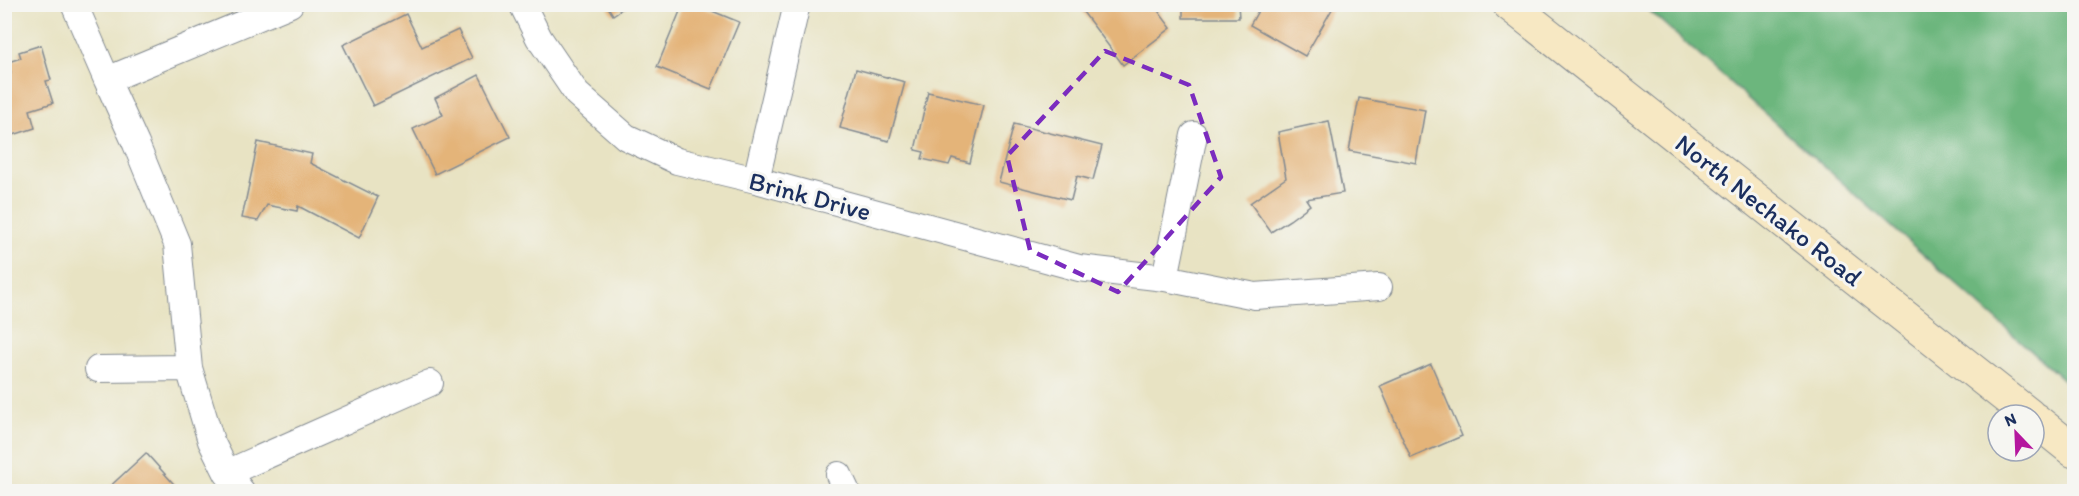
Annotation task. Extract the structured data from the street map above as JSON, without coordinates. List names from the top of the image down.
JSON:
{
  "streets": {
    "main road": ["North Nechako Road"],
    "street": ["Brink Drive"]
  },
  "north": "top left"
}
